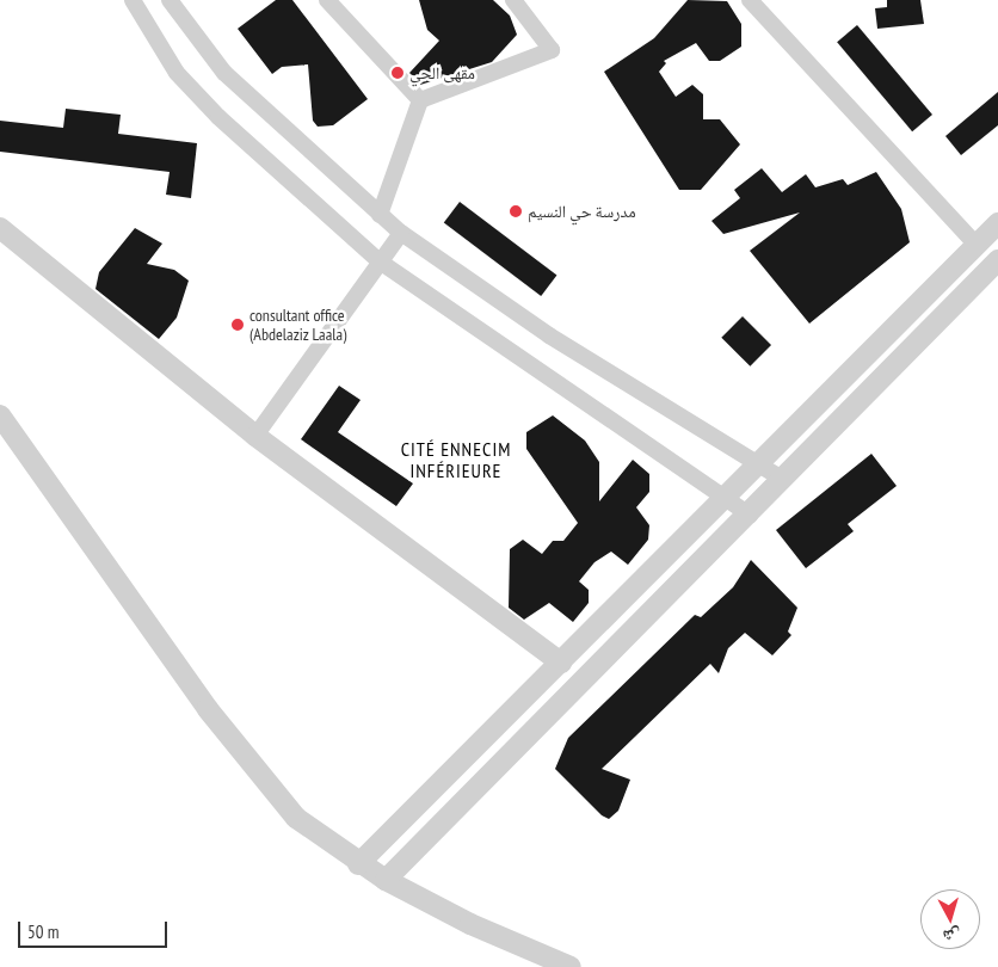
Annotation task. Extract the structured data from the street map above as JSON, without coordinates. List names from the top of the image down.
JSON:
{
  "districts": ["CITÉ ENNECIM INFÉRIEURE"],
  "places": ["مقهى الحي", "مدرسة حي النسيم", "consultant office (Abdelaziz Laala)"],
  "scale_bar": "50 m",
  "north": "bottom"
}
